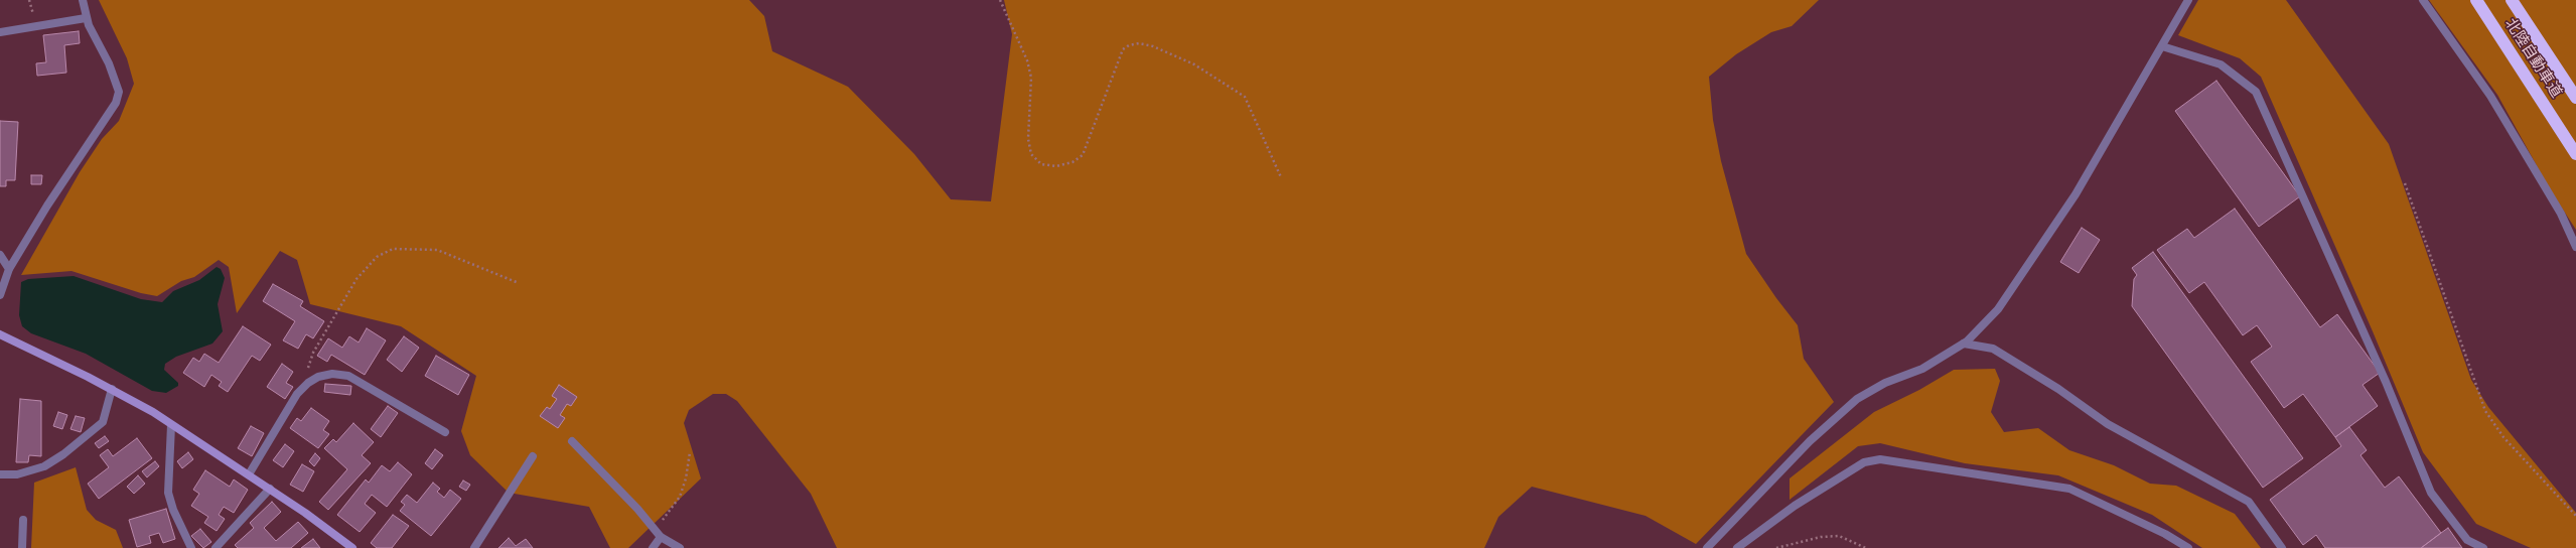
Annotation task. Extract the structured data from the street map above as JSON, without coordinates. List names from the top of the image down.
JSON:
{
  "streets": {
    "highway": ["北陸自動車道"]
  }
}
